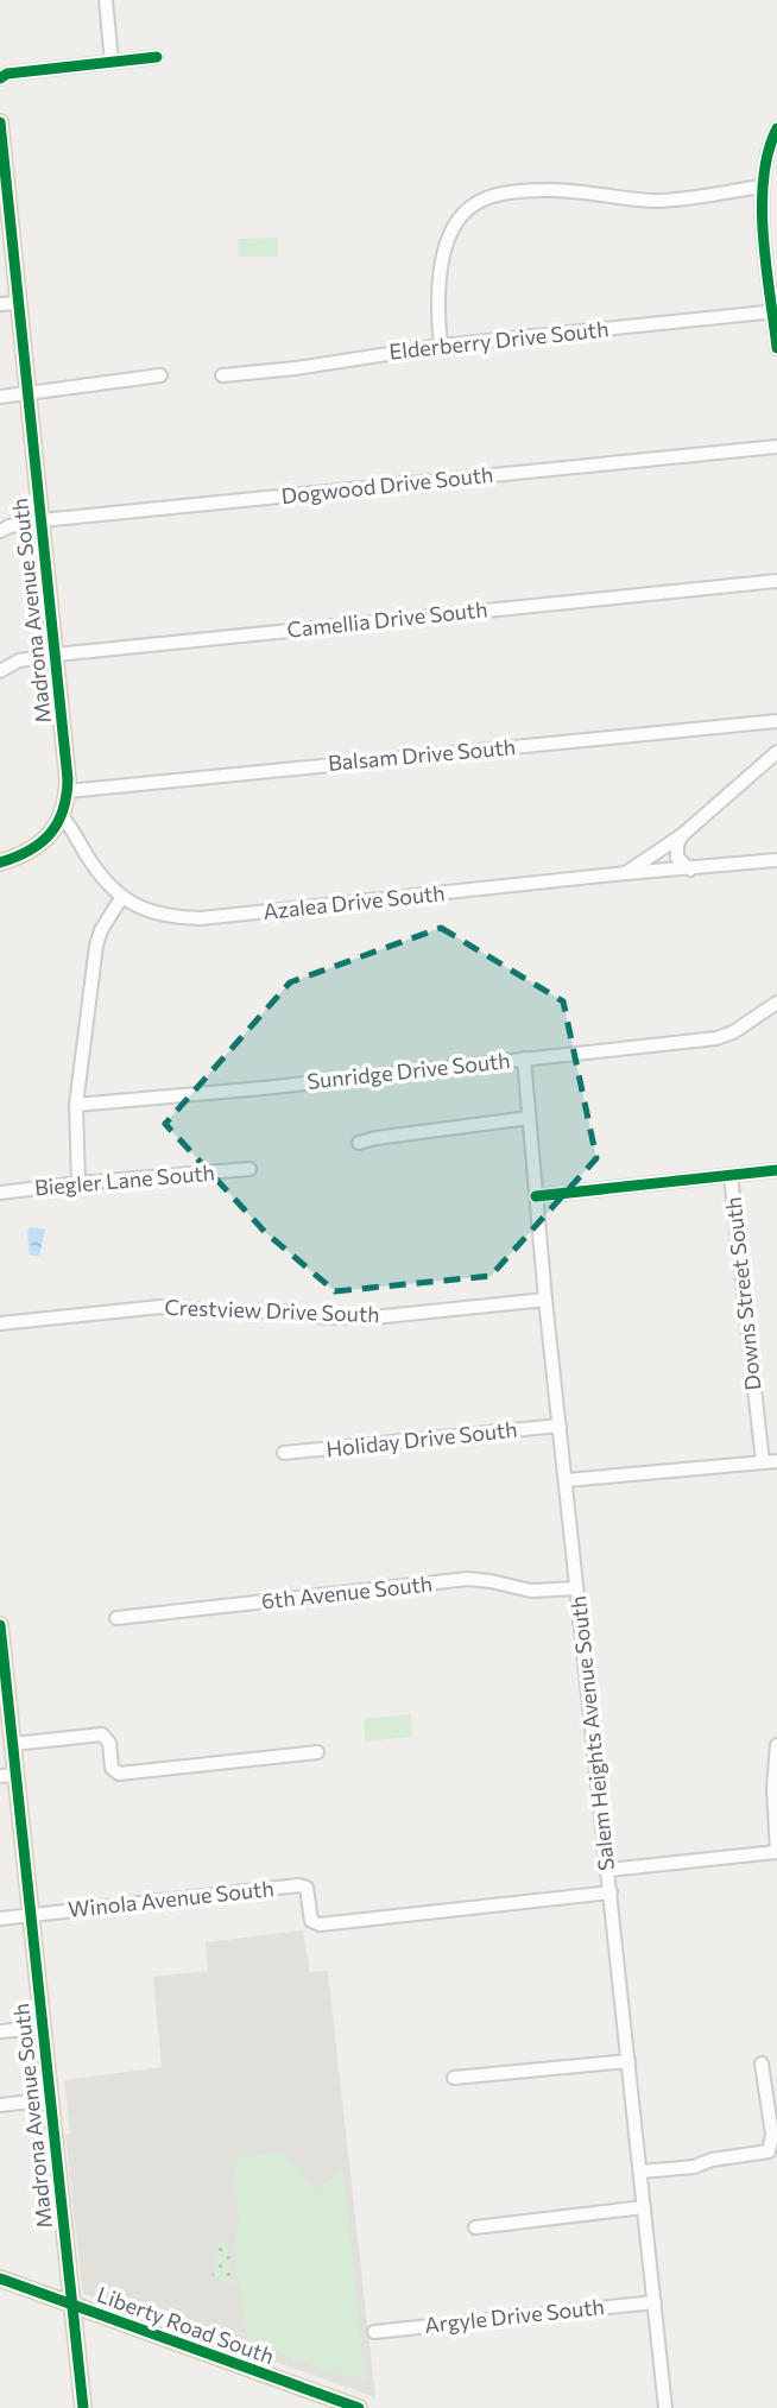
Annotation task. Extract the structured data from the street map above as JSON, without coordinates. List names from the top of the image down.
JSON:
{
  "streets": {
    "main road": ["Madrona Avenue South", "Liberty Road South"],
    "street": [
      "Elderberry Drive South",
      "Dogwood Drive South",
      "Camellia Drive South",
      "Balsam Drive South",
      "Azalea Drive South",
      "Sunridge Drive South",
      "Biegler Lane South",
      "Downs Street South",
      "Crestview Drive South",
      "Holiday Drive South",
      "6th Avenue South",
      "Salem Heights Avenue South",
      "Winola Avenue South",
      "Argyle Drive South"
    ]
  },
  "crossings": [
    ["Dogwood Drive South", "Madrona Avenue South"],
    ["Madrona Avenue South", "Camellia Drive South"],
    ["Madrona Avenue South", "Balsam Drive South"],
    ["Madrona Avenue South", "Azalea Drive South"],
    ["Madrona Avenue South", "Winola Avenue South"],
    ["Madrona Avenue South", "Liberty Road South"],
    ["Sunridge Drive South", "Salem Heights Avenue South"],
    ["Crestview Drive South", "Salem Heights Avenue South"],
    ["Holiday Drive South", "Salem Heights Avenue South"],
    ["6th Avenue South", "Salem Heights Avenue South"],
    ["Salem Heights Avenue South", "Winola Avenue South"],
    ["Salem Heights Avenue South", "Argyle Drive South"]
  ]
}
